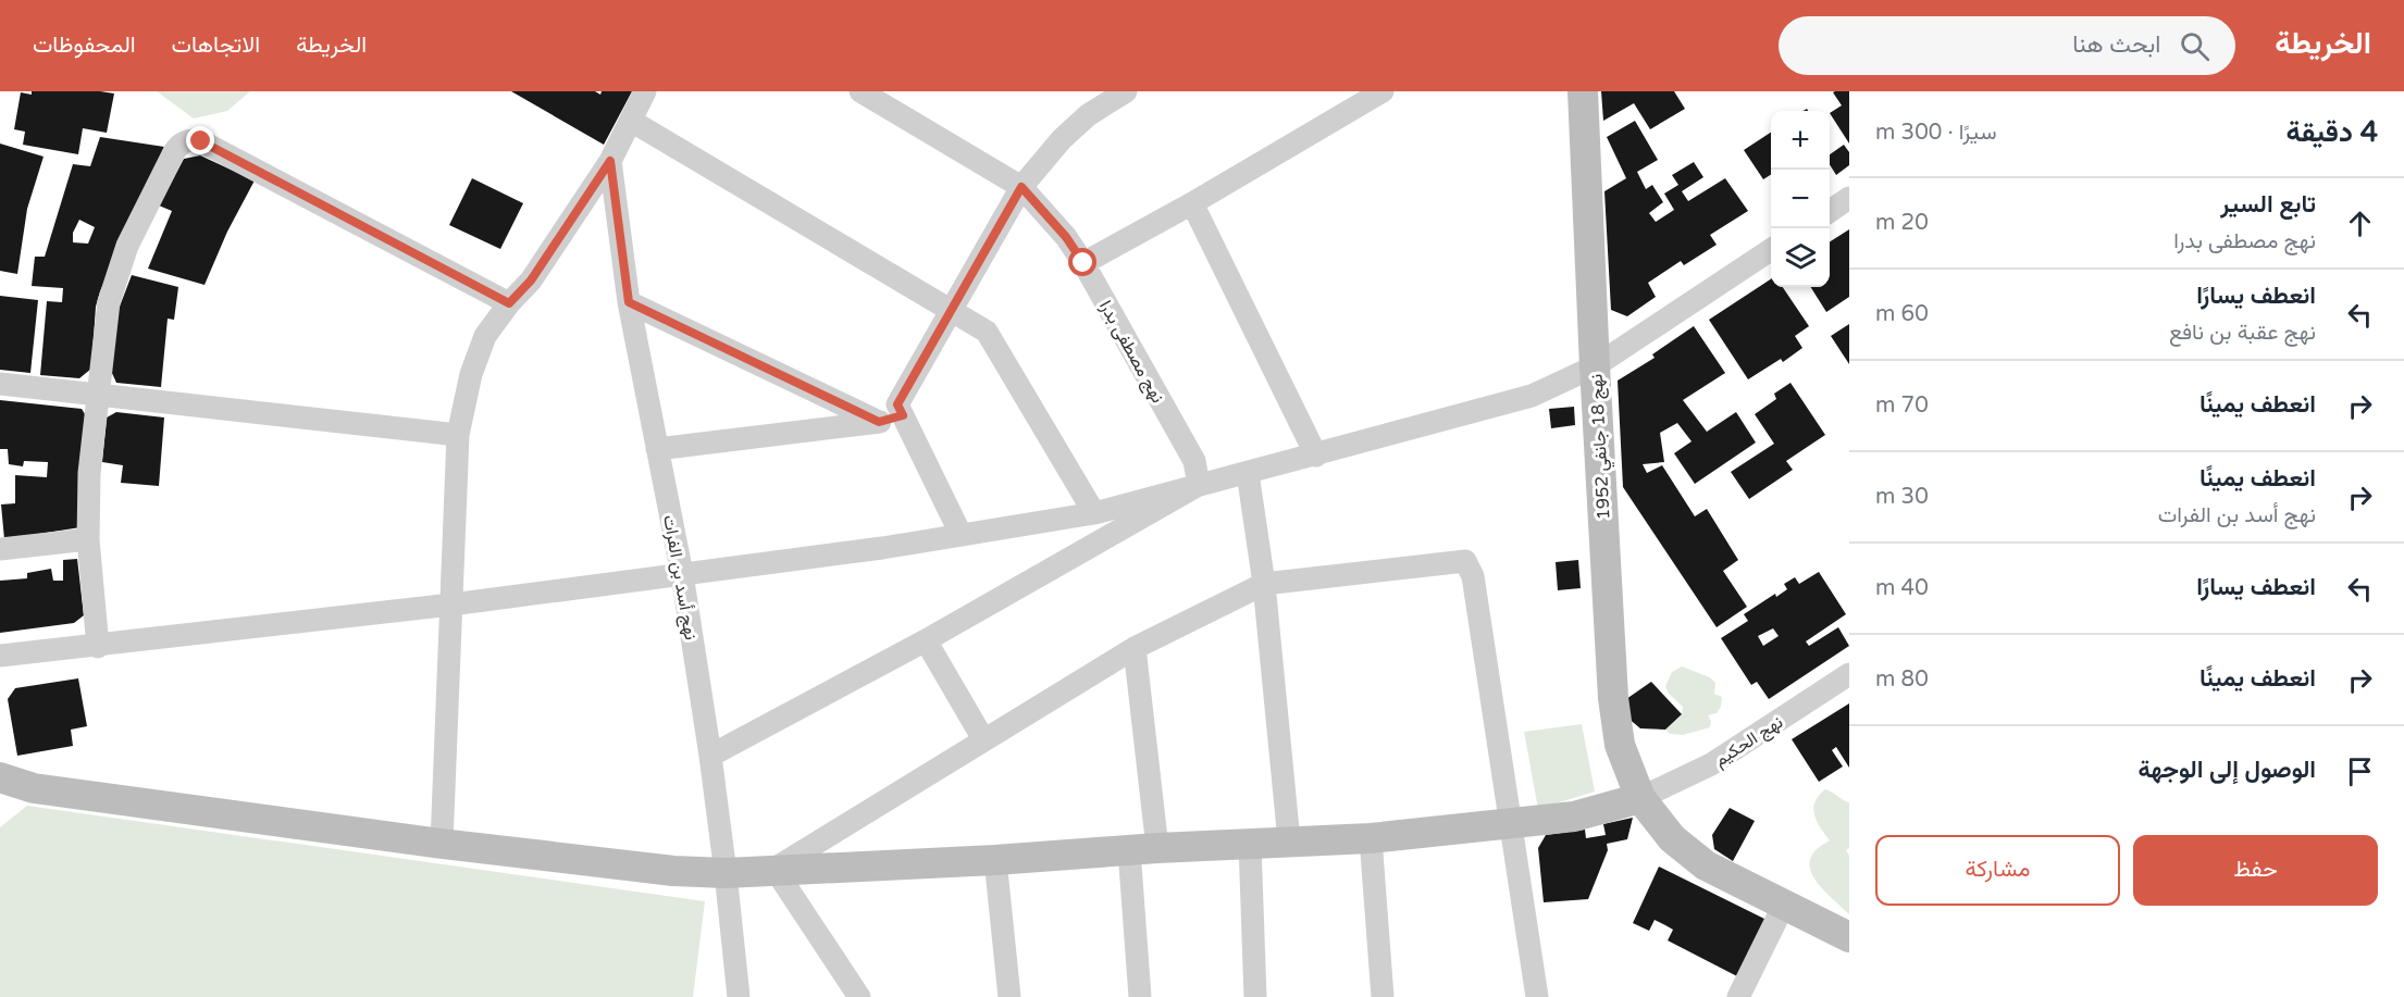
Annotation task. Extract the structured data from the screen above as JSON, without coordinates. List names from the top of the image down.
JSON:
{
  "streets": {
    "street": [
      "نهج مصطفى بدرا",
      "نهج 18 جانفي 1952",
      "نهج أسد بن الفرات",
      "نهج الحكيم"
    ]
  },
  "crossings": [
    ["نهج 18 جانفي 1952", "نهج الحكيم"]
  ],
  "page": {
    "header": "الخريطة",
    "search": "ابحث هنا",
    "nav": ["الخريطة", "الاتجاهات", "المحفوظات"],
    "heading": ["4 دقيقة", "سيرًا · 300 m"],
    "map_buttons": ["+", "−"],
    "list": [
      ["تابع السير", "نهج مصطفى بدرا", "20 m"],
      ["انعطف يسارًا", "نهج عقبة بن نافع", "60 m"],
      ["انعطف يمينًا", "70 m"],
      ["انعطف يمينًا", "نهج أسد بن الفرات", "30 m"],
      ["انعطف يسارًا", "40 m"],
      ["انعطف يمينًا", "80 m"],
      "الوصول إلى الوجهة"
    ],
    "buttons": ["حفظ", "مشاركة"]
  }
}
